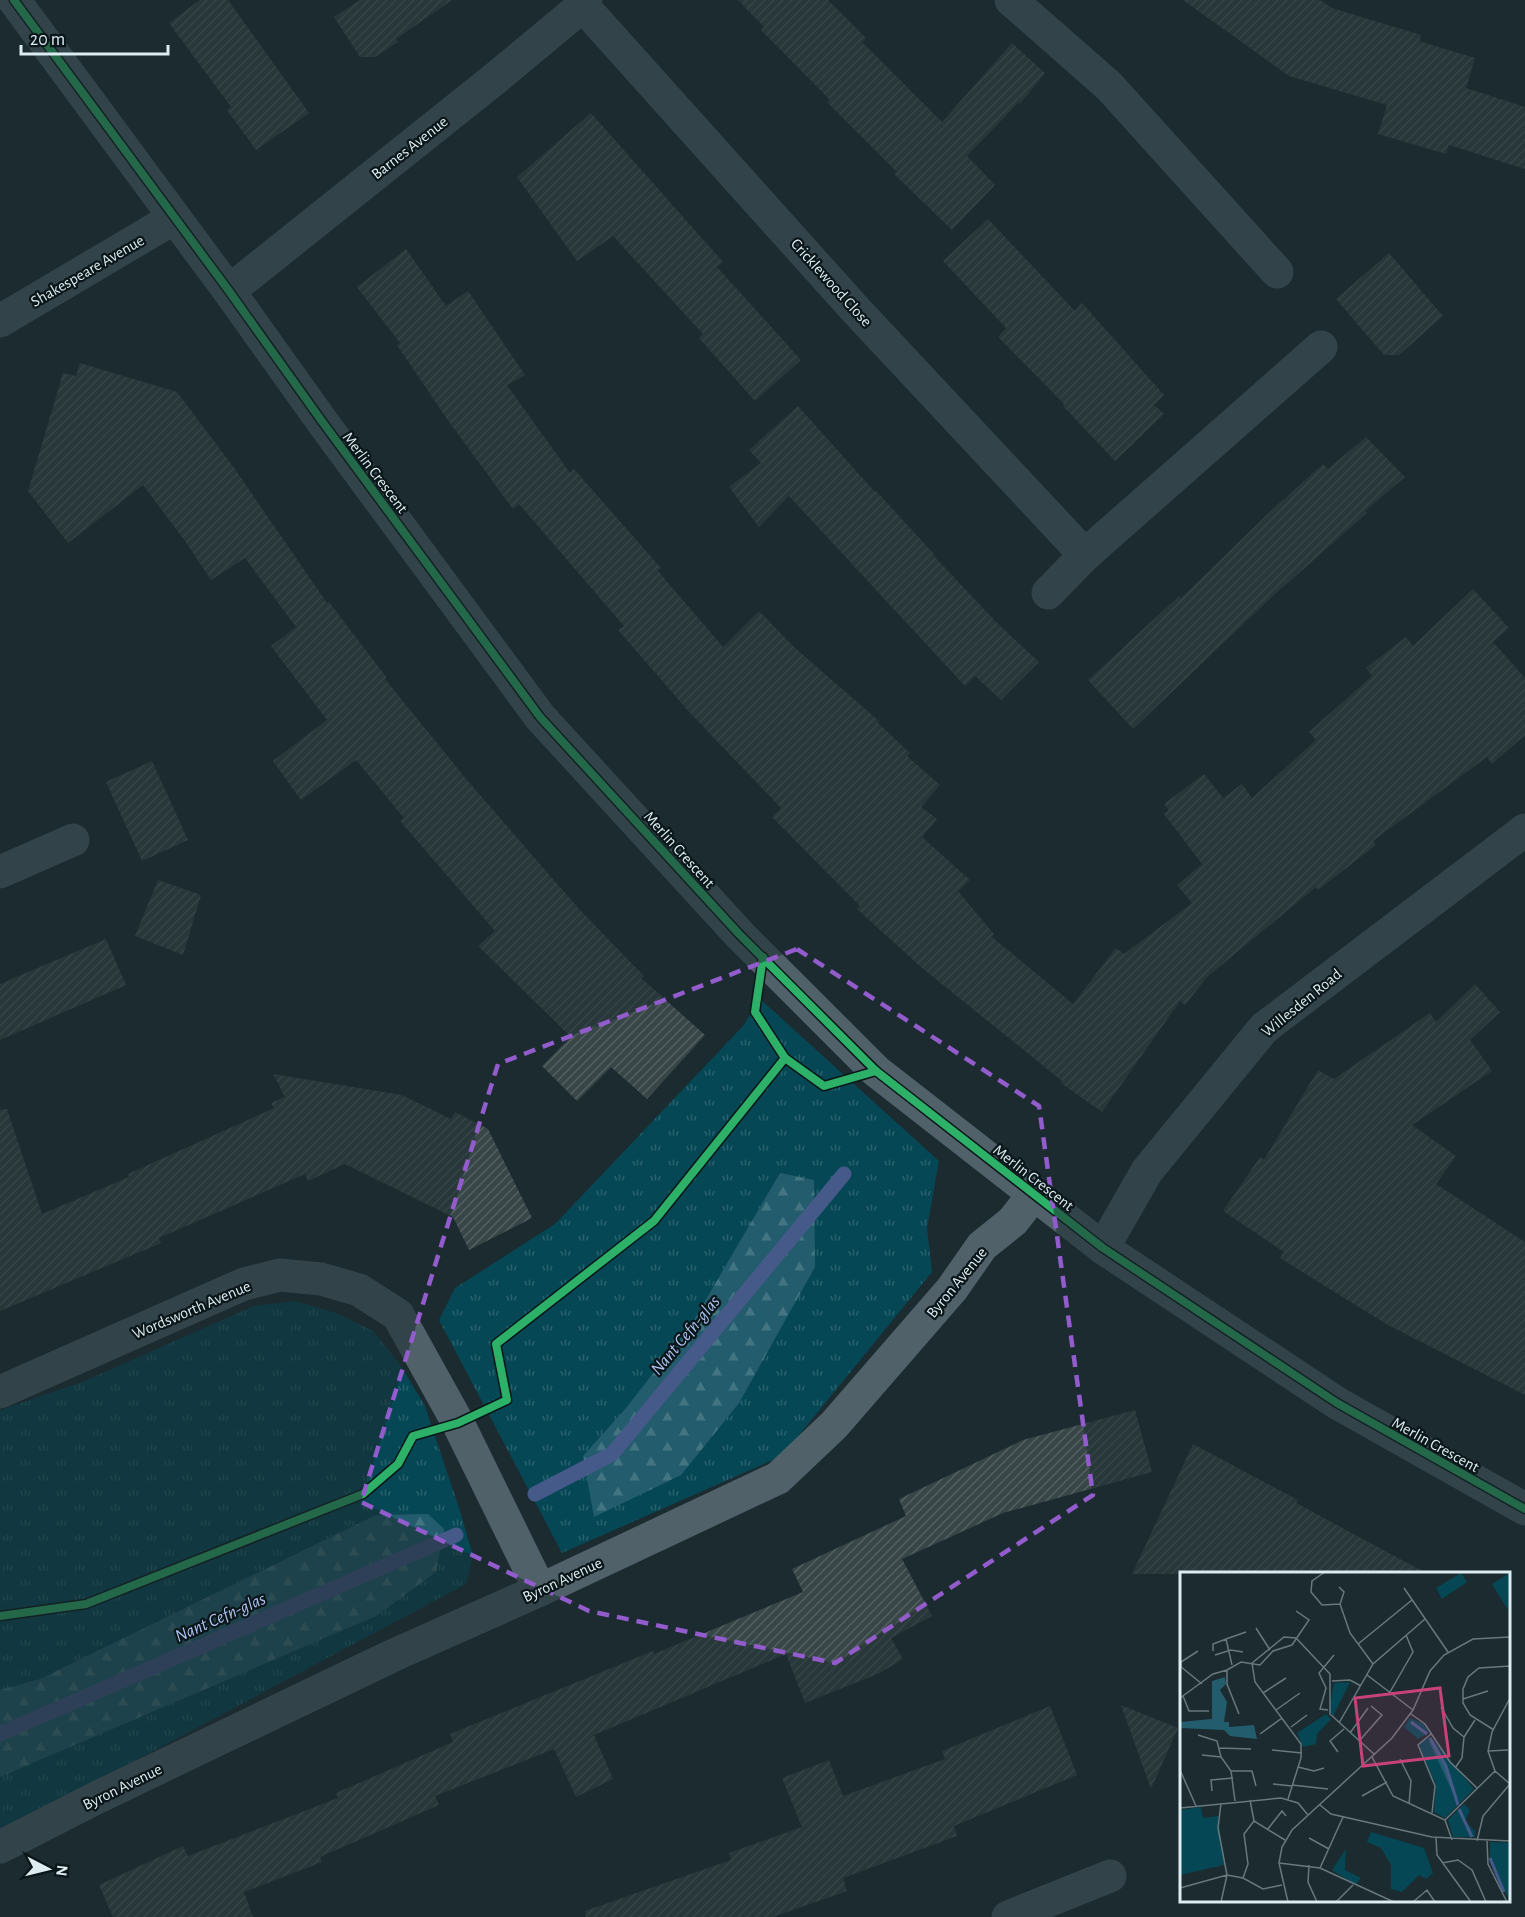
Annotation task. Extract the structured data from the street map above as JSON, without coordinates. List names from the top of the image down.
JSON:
{
  "streets": {
    "street": [
      "Barnes Avenue",
      "Shakespeare Avenue",
      "Cricklewood Close",
      "Merlin Crescent",
      "Willesden Road",
      "Byron Avenue",
      "Wordsworth Avenue"
    ]
  },
  "crossings": [
    ["Barnes Avenue", "Cricklewood Close"],
    ["Barnes Avenue", "Merlin Crescent"],
    ["Shakespeare Avenue", "Merlin Crescent"],
    ["Merlin Crescent", "Willesden Road"],
    ["Merlin Crescent", "Byron Avenue"],
    ["Byron Avenue", "Wordsworth Avenue"]
  ],
  "water": ["Nant Cefn-glas"],
  "scale_bar": "20 m",
  "north": "right"
}
